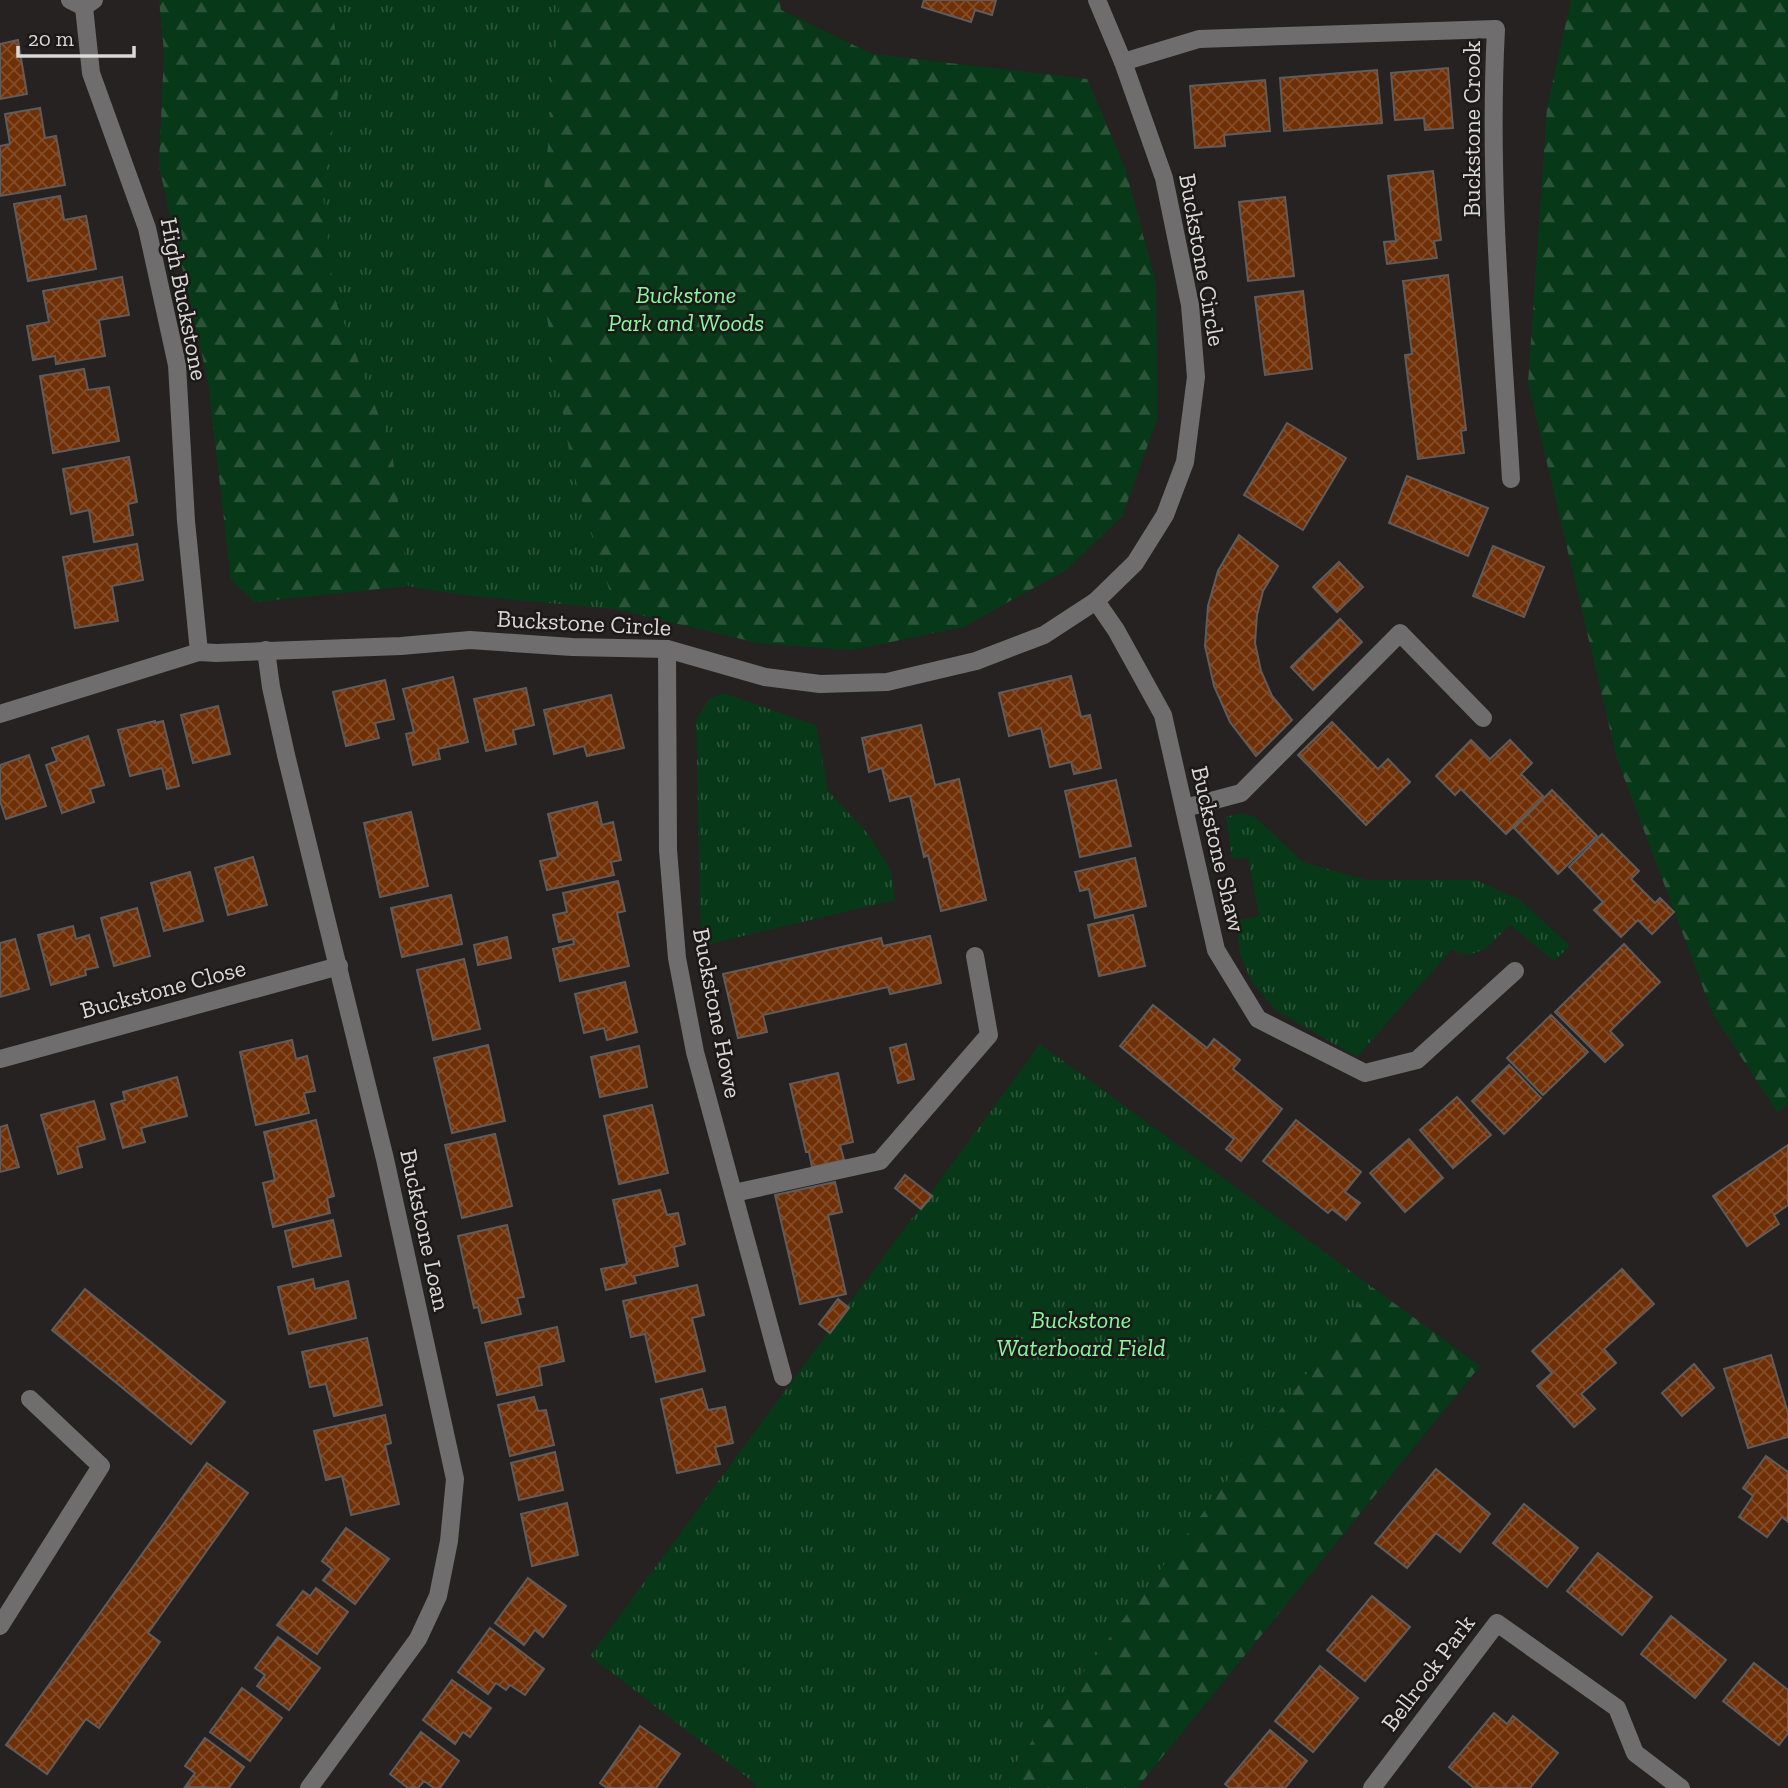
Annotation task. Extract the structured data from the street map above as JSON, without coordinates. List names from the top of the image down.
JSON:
{
  "streets": {
    "street": [
      "Buckstone Crook",
      "Buckstone Circle",
      "High Buckstone",
      "Buckstone Shaw",
      "Buckstone Close",
      "Buckstone Howe",
      "Buckstone Loan",
      "Bellrock Park"
    ]
  },
  "crossings": [
    ["Buckstone Crook", "Buckstone Circle"],
    ["Buckstone Circle", "High Buckstone"],
    ["Buckstone Circle", "Buckstone Shaw"],
    ["Buckstone Circle", "Buckstone Howe"],
    ["Buckstone Circle", "Buckstone Loan"],
    ["Buckstone Close", "Buckstone Loan"]
  ],
  "parks": ["Buckstone Park and Woods", "Buckstone Waterboard Field"],
  "scale_bar": "20 m"
}
